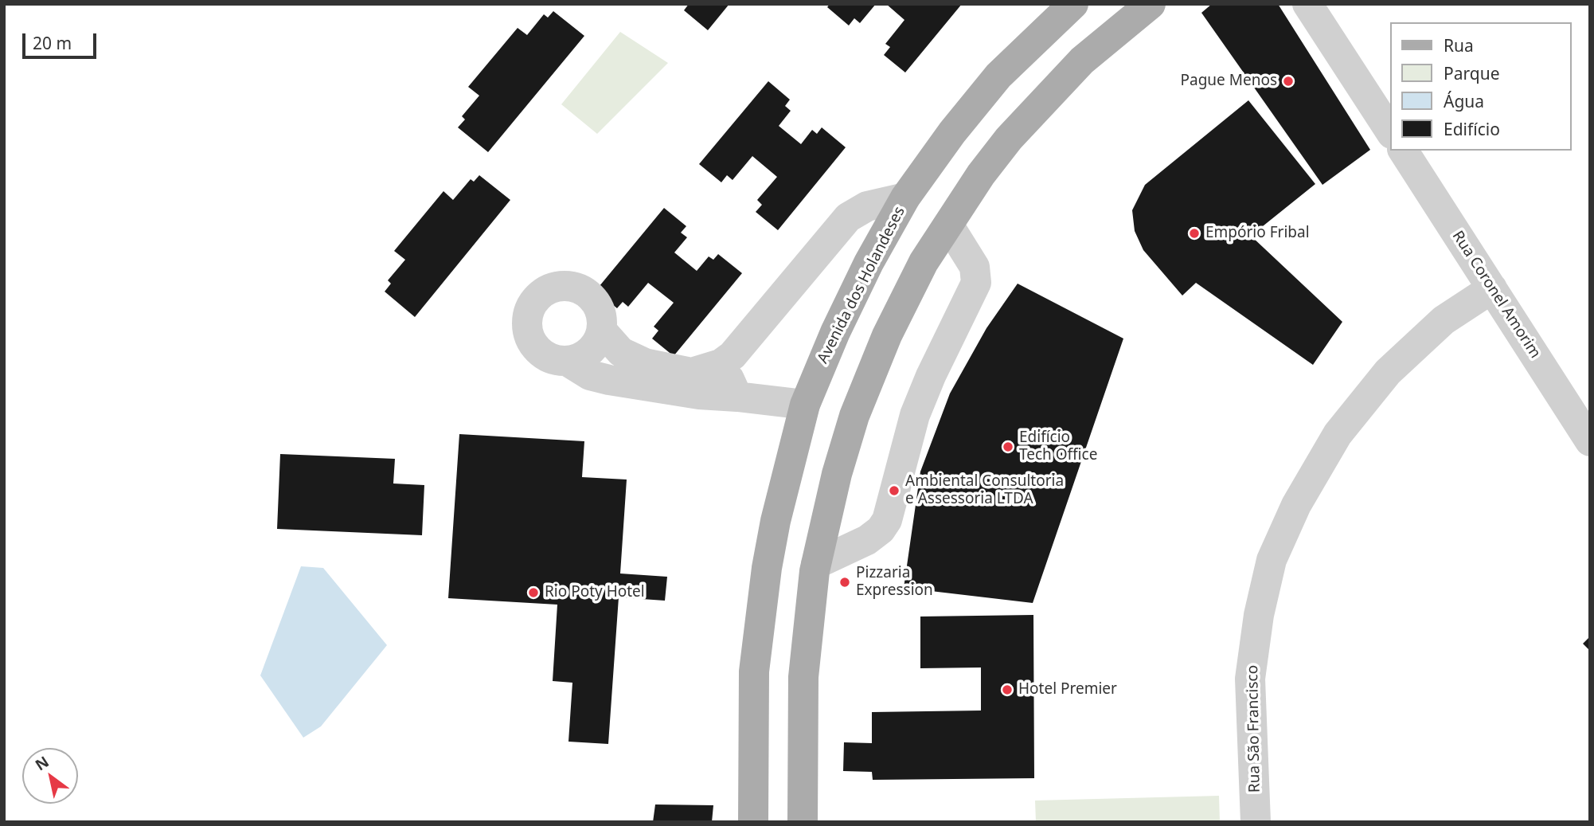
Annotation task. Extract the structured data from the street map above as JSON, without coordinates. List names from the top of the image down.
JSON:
{
  "streets": {
    "main road": ["Avenida dos Holandeses"],
    "street": ["Rua Coronel Amorim", "Rua São Francisco"]
  },
  "crossings": [
    ["Rua Coronel Amorim", "Rua São Francisco"]
  ],
  "places": [
    "Pague Menos",
    "Empório Fribal",
    "Edifício Tech Office",
    "Ambiental Consultoria e Assessoria LTDA",
    "Pizzaria Expression",
    "Rio Poty Hotel",
    "Hotel Premier"
  ],
  "legend": [
    "Rua",
    "Parque",
    "Água",
    "Edifício"
  ],
  "scale_bar": "20 m",
  "north": "top left"
}
